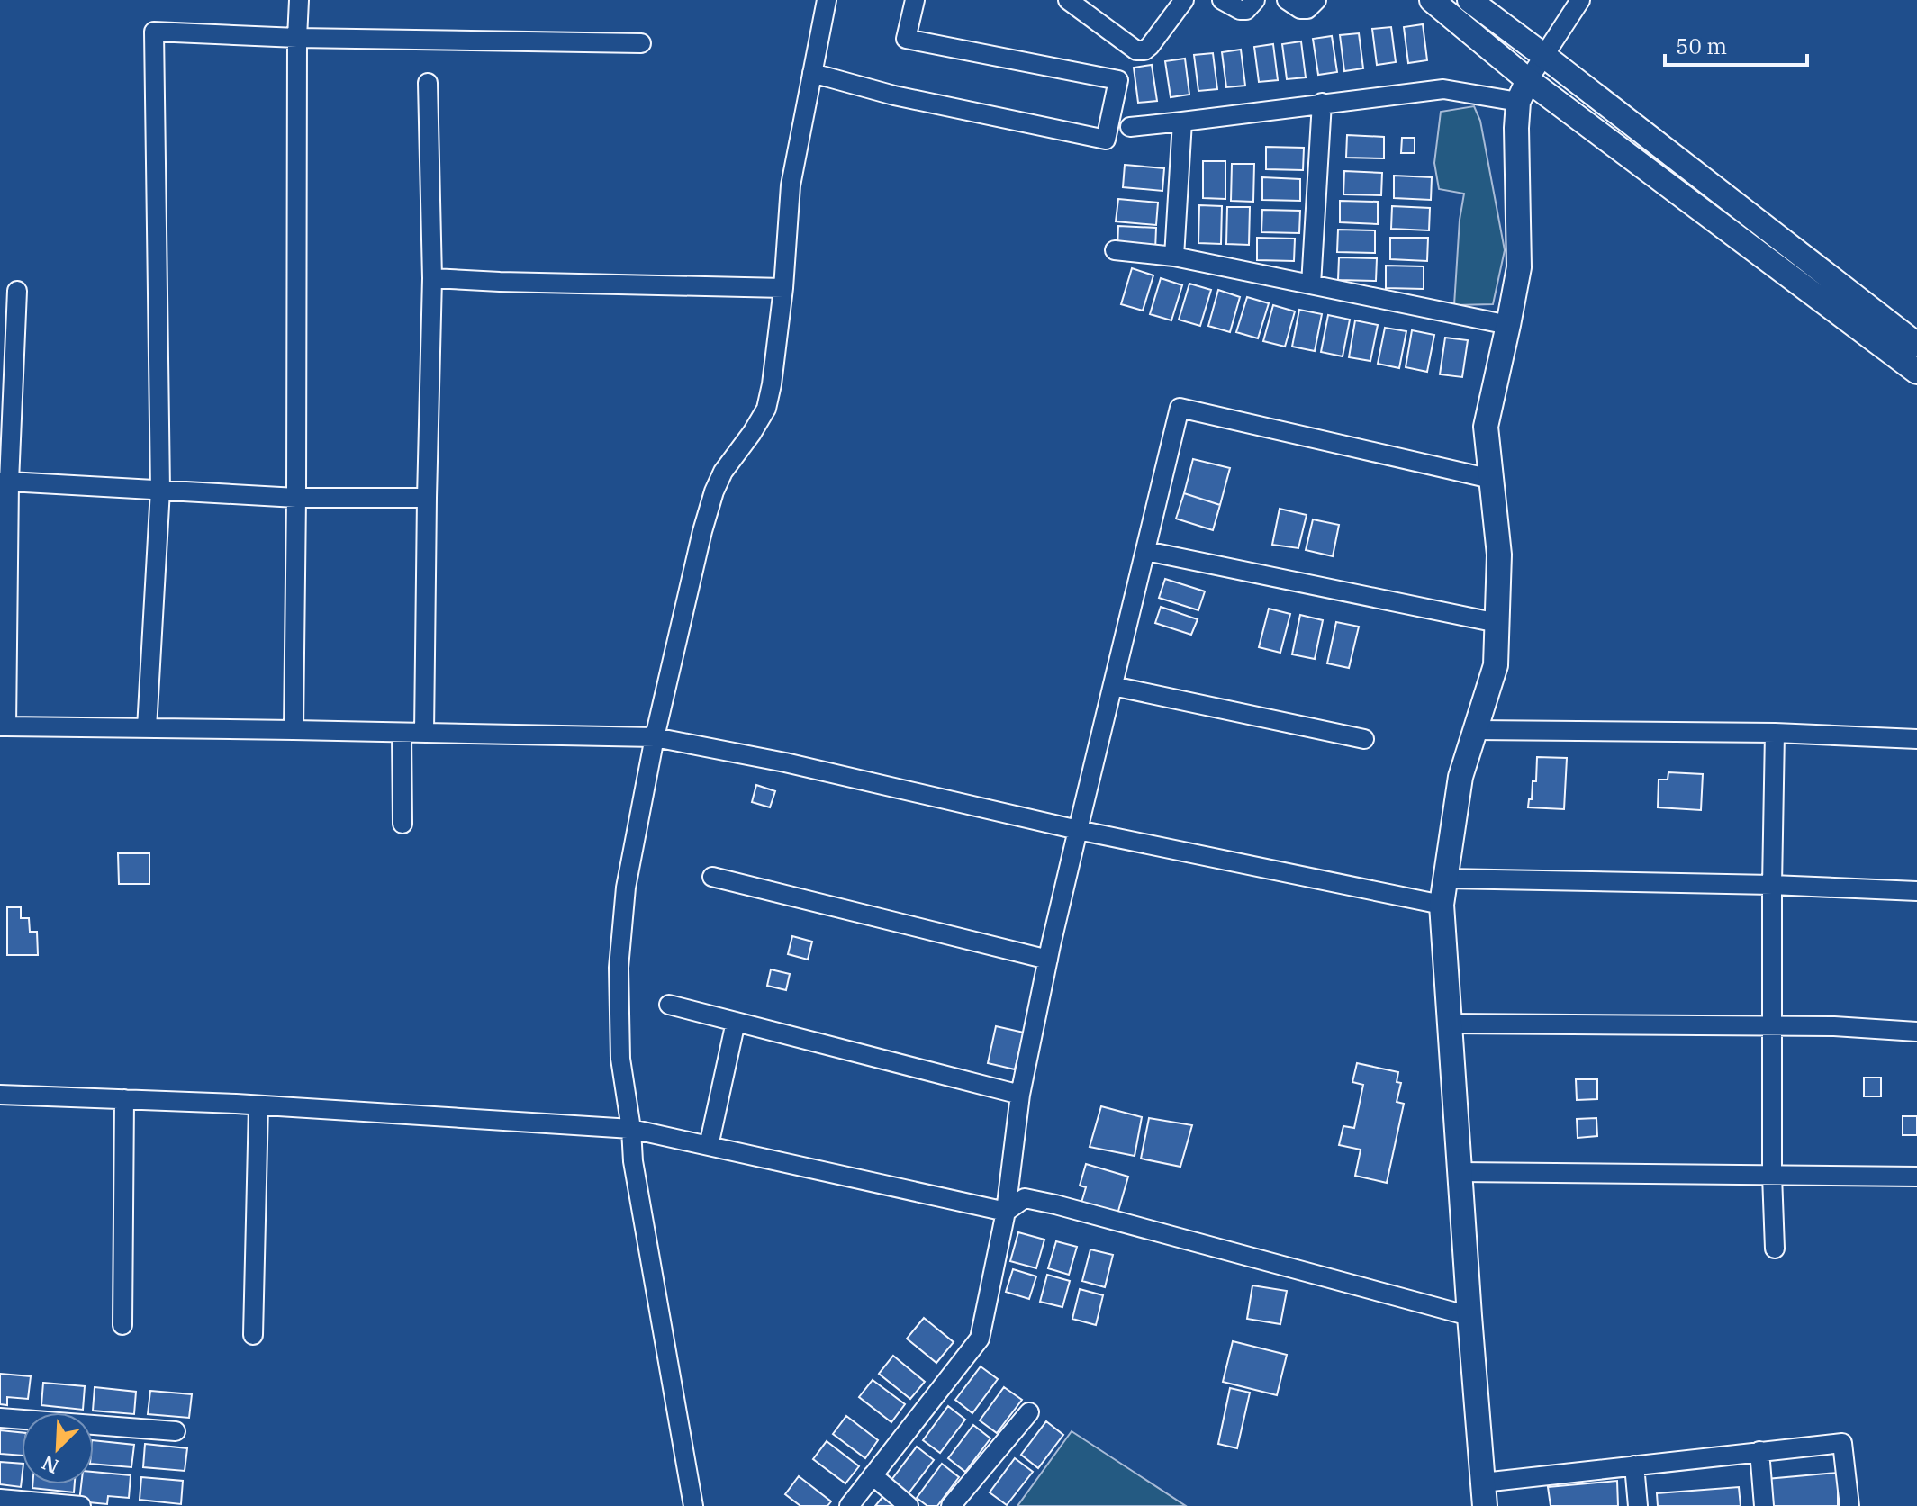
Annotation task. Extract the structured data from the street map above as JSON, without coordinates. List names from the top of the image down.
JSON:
{
  "scale_bar": "50 m",
  "north": "bottom left"
}
